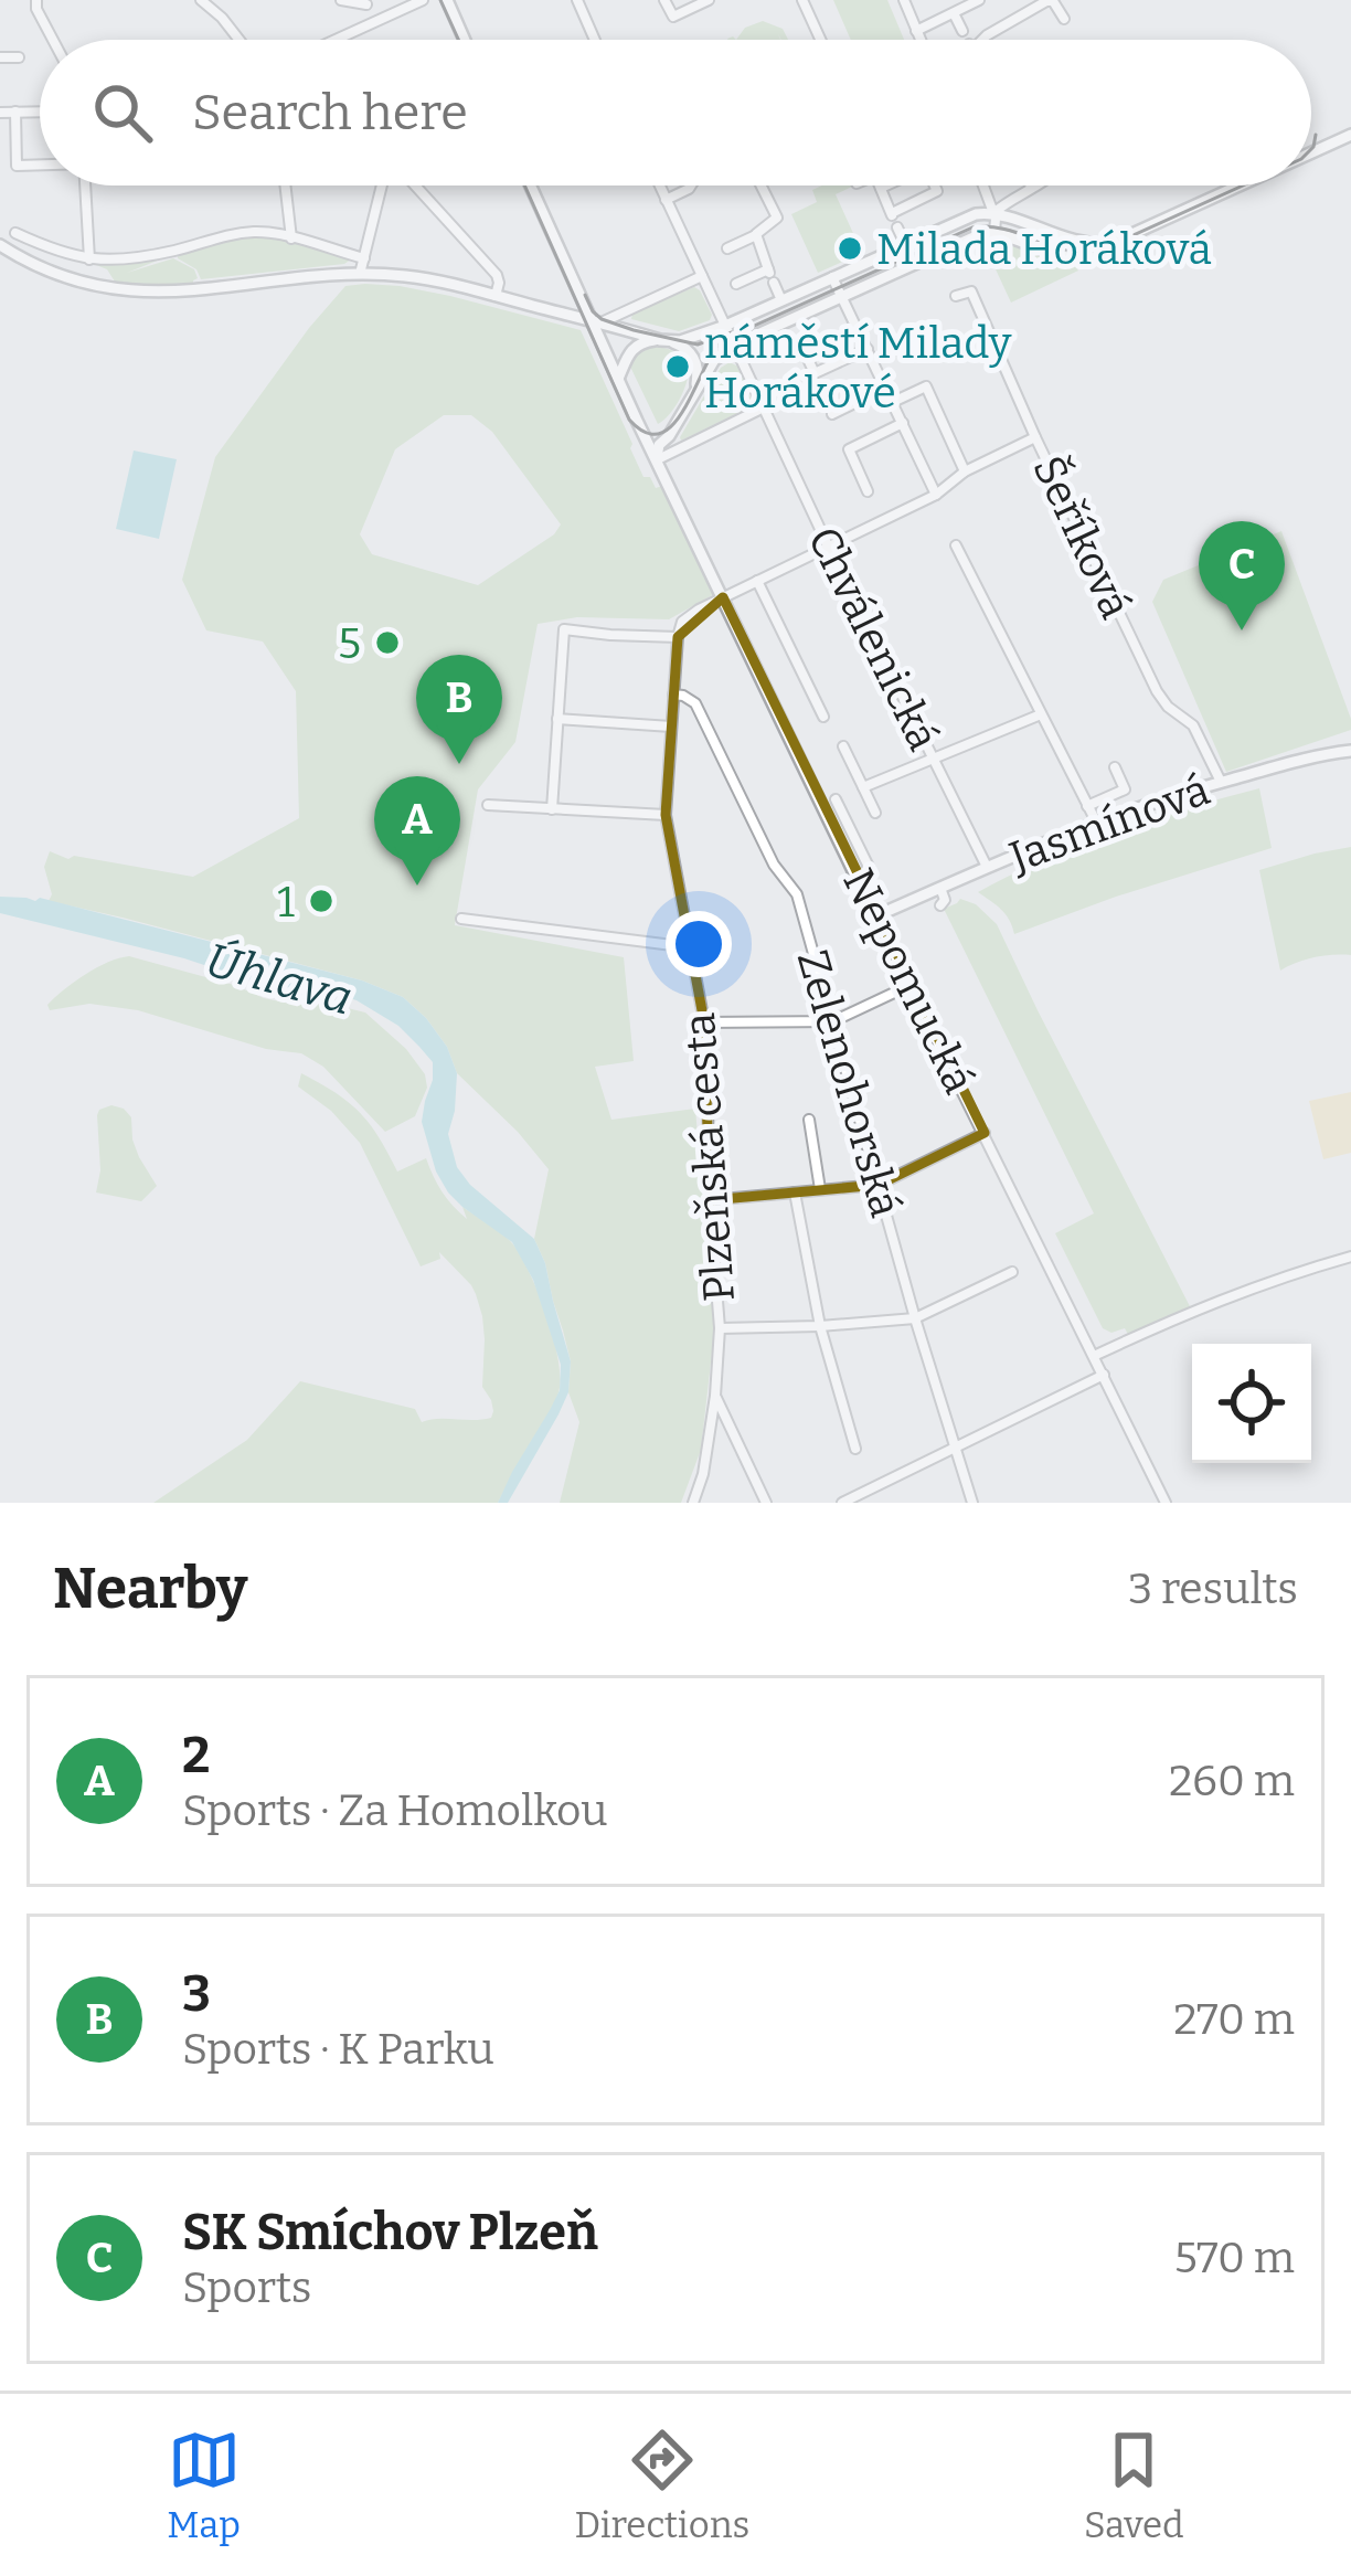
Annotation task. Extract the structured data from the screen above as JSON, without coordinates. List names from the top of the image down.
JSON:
{
  "streets": {
    "main road": ["Jasmínová", "Nepomucká"],
    "street": [
      "Šeříková",
      "Chválenická",
      "Zelenohorská",
      "Plzeňská cesta"
    ]
  },
  "crossings": [
    ["Šeříková", "Jasmínová"],
    ["Chválenická", "Jasmínová"],
    ["Jasmínová", "Nepomucká"],
    ["Zelenohorská", "Plzeňská cesta"]
  ],
  "water": ["Úhlava"],
  "places": [
    "Milada Horáková",
    "náměstí Milady Horákové",
    "5",
    "1"
  ],
  "page": {
    "search": "Search here",
    "pins": ["C", "B", "A"],
    "heading": ["Nearby", "3 results"],
    "list": [
      {
        "mark": "A",
        "name": "2",
        "note": "Sports · Za Homolkou",
        "value": "260 m"
      },
      {
        "mark": "B",
        "name": "3",
        "note": "Sports · K Parku",
        "value": "270 m"
      },
      {
        "mark": "C",
        "name": "SK Smíchov Plzeň",
        "note": "Sports",
        "value": "570 m"
      }
    ],
    "nav": ["Map", "Directions", "Saved"]
  }
}
